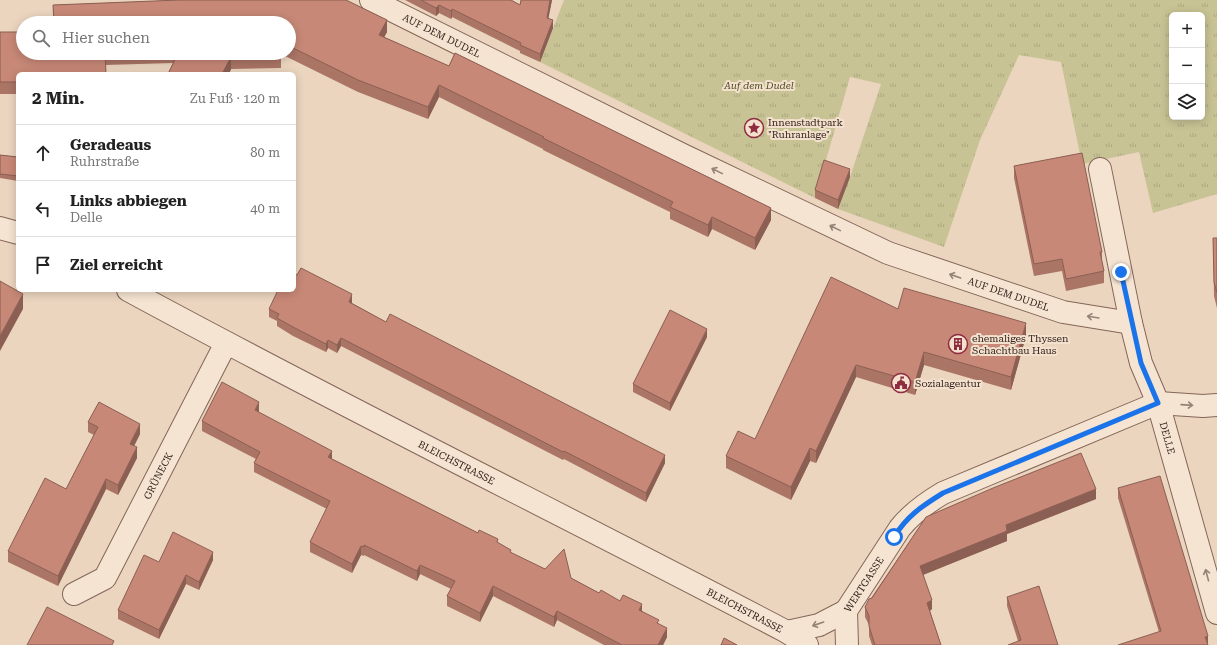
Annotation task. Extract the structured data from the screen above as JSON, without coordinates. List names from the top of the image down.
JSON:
{
  "streets": {
    "street": [
      "AUF DEM DUDEL",
      "DELLE",
      "BLEICHSTRASSE",
      "GRÜNECK",
      "WERTGASSE"
    ]
  },
  "crossings": [
    ["AUF DEM DUDEL", "DELLE"],
    ["DELLE", "WERTGASSE"],
    ["BLEICHSTRASSE", "GRÜNECK"],
    ["BLEICHSTRASSE", "WERTGASSE"]
  ],
  "one_way": ["AUF DEM DUDEL", "DELLE"],
  "parks": ["Auf dem Dudel"],
  "places": {
    "place": ["Innenstadtpark \"Ruhranlage\""],
    "building": ["ehemaliges Thyssen Schachtbau Haus"],
    "public building": ["Sozialagentur"]
  },
  "page": {
    "map_buttons": ["+", "−"],
    "search": "Hier suchen",
    "heading": ["2 Min.", "Zu Fuß · 120 m"],
    "list": [
      ["Geradeaus", "Ruhrstraße", "80 m"],
      ["Links abbiegen", "Delle", "40 m"],
      "Ziel erreicht"
    ]
  }
}
